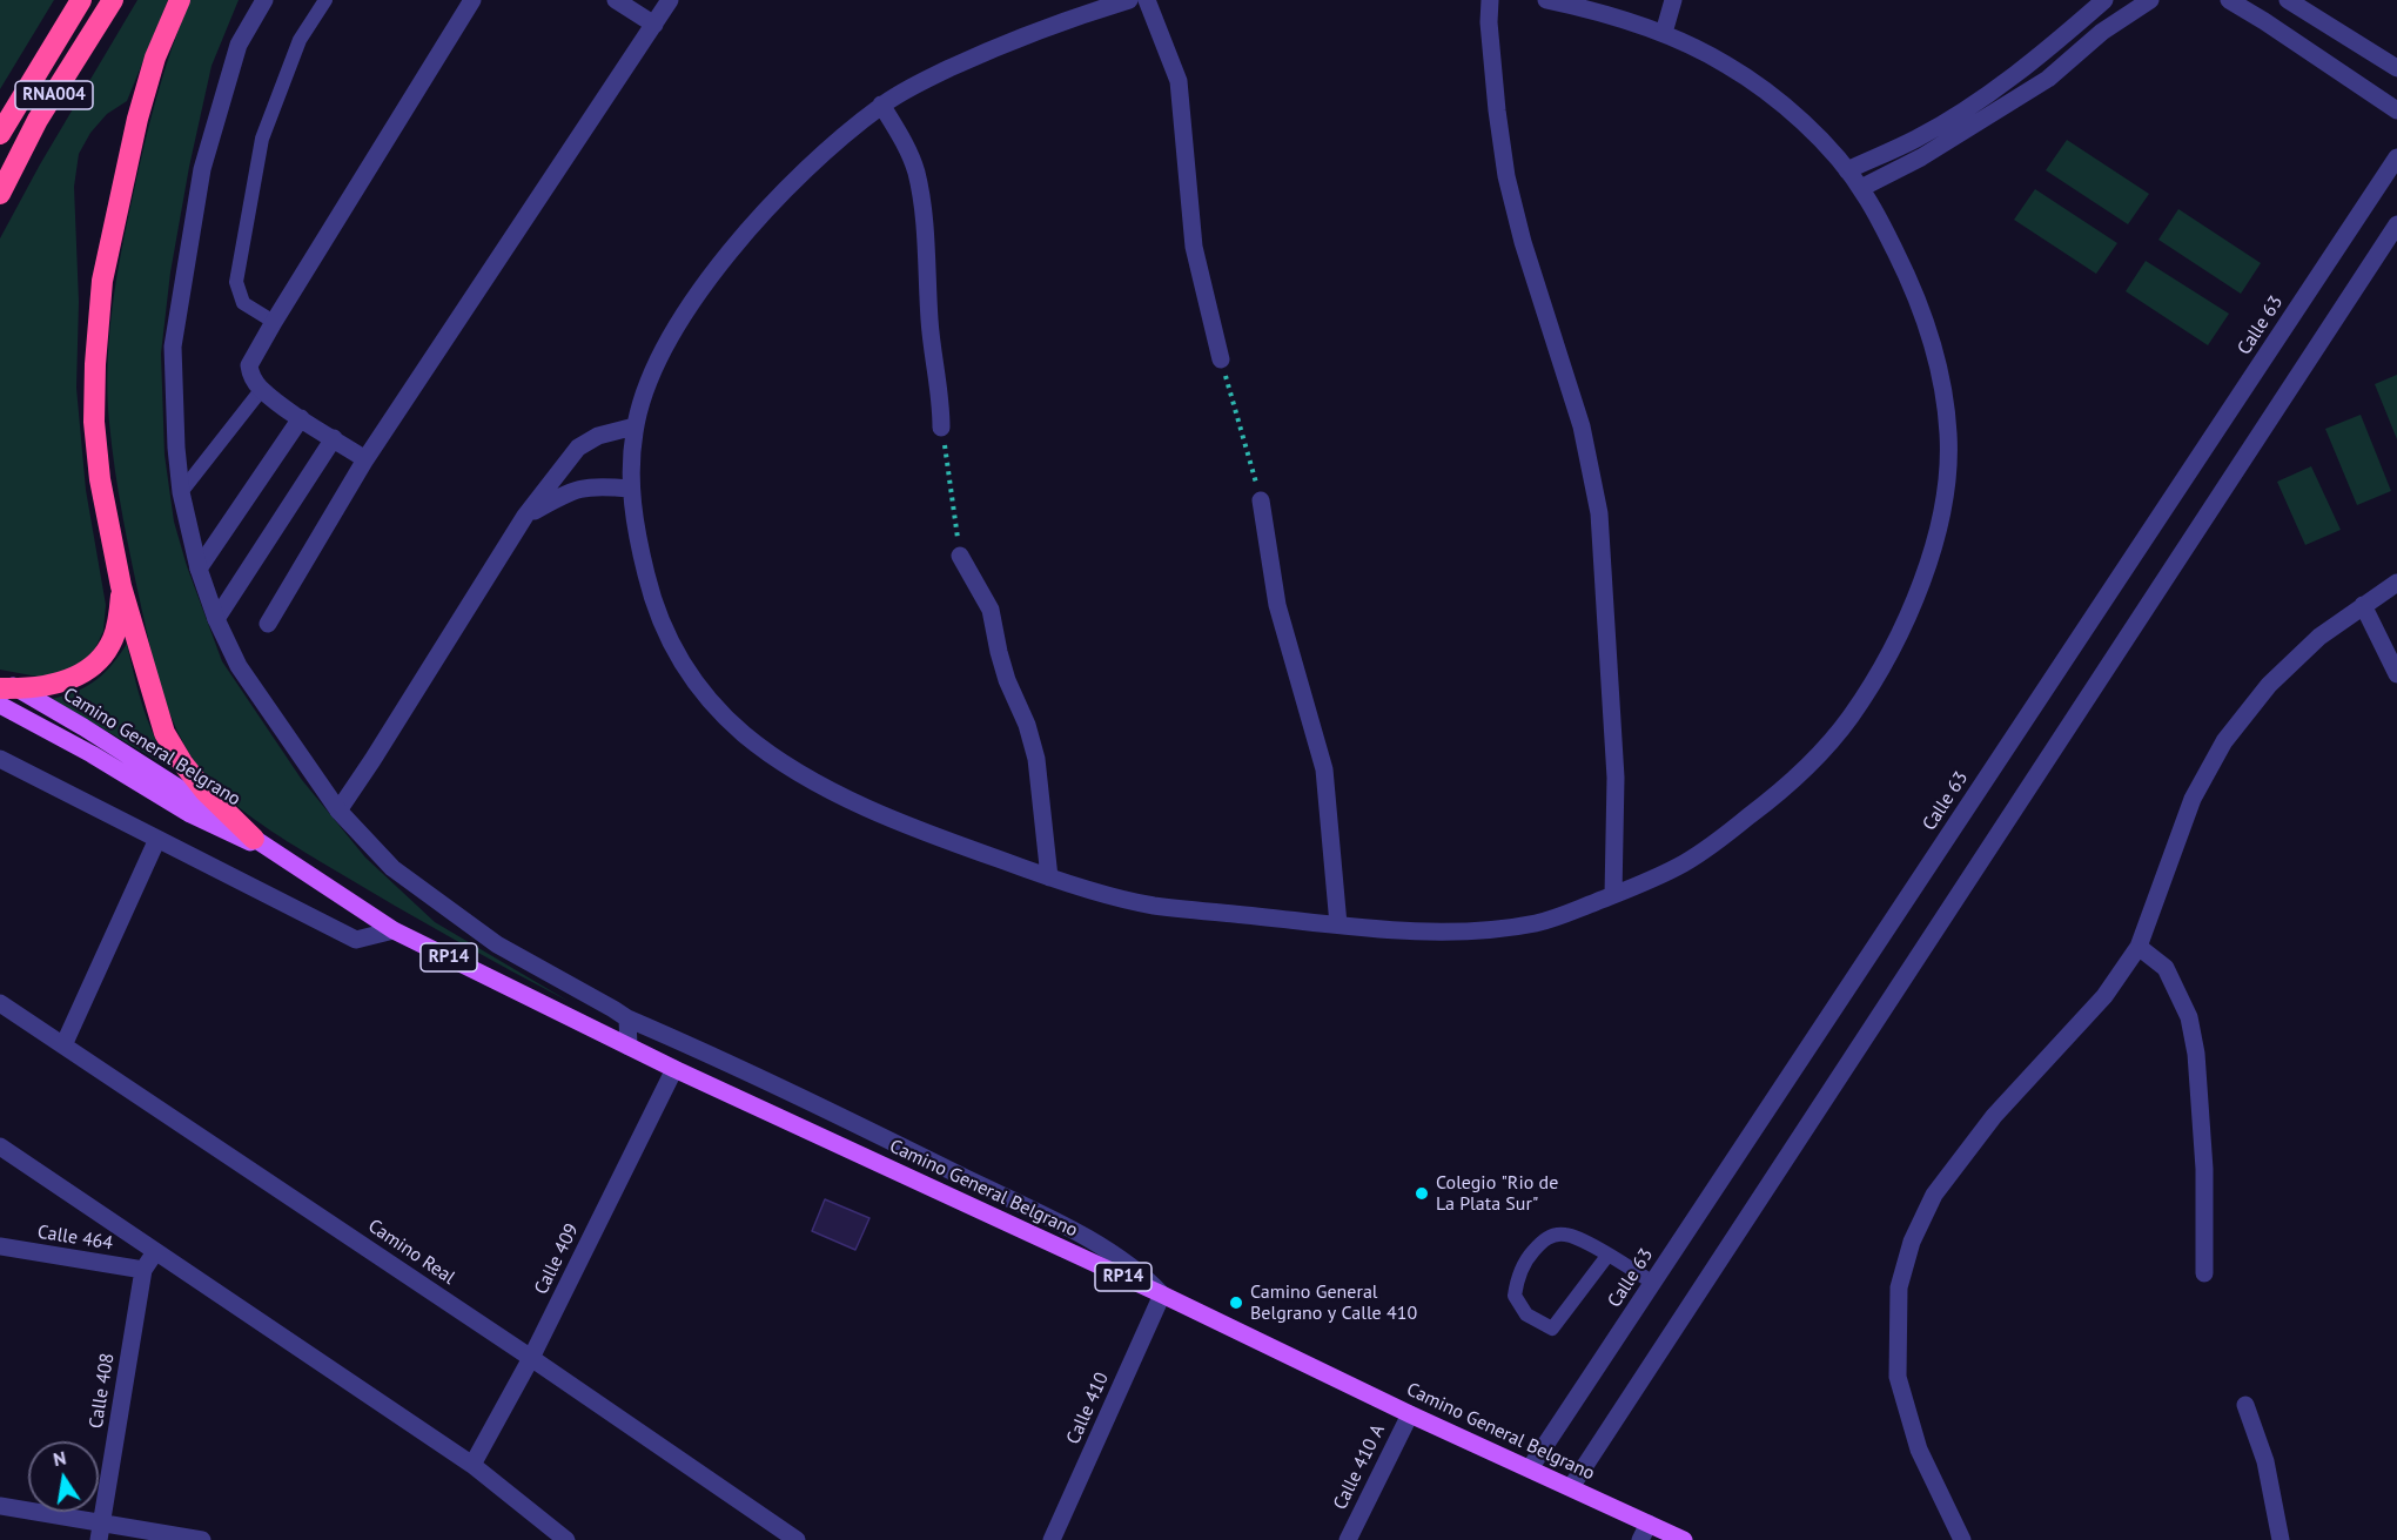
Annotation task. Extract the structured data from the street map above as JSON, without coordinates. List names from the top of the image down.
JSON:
{
  "streets": {
    "highway": ["RNA004"],
    "main road": ["Camino General Belgrano", "RP14"],
    "street": [
      "Calle 63",
      "Calle 464",
      "Camino Real",
      "Calle 409",
      "Calle 408",
      "Calle 410",
      "Calle 410 A"
    ]
  },
  "crossings": [
    ["Calle 63", "Camino General Belgrano"],
    ["Camino General Belgrano", "Calle 409"],
    ["Camino General Belgrano", "Calle 410"],
    ["Camino General Belgrano", "Calle 410 A"],
    ["Calle 464", "Calle 408"],
    ["Camino Real", "Calle 409"]
  ],
  "places": ["Colegio \"Rio de La Plata Sur\"", "Camino General Belgrano y Calle 410"],
  "north": "top"
}
